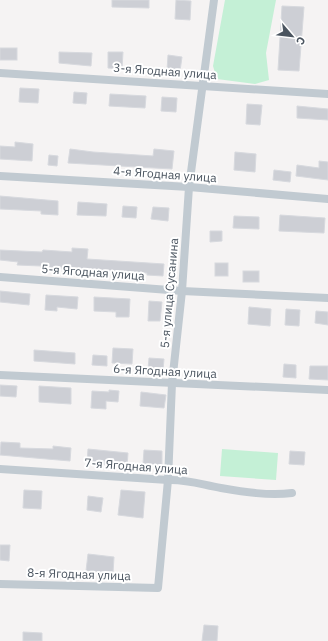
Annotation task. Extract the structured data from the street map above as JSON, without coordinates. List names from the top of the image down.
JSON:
{
  "streets": {
    "street": [
      "3-я Ягодная улица",
      "4-я Ягодная улица",
      "5-я Ягодная улица",
      "5-я улица Сусанина",
      "6-я Ягодная улица",
      "7-я Ягодная улица",
      "8-я Ягодная улица"
    ]
  },
  "crossings": [
    ["3-я Ягодная улица", "5-я улица Сусанина"],
    ["4-я Ягодная улица", "5-я улица Сусанина"],
    ["5-я Ягодная улица", "5-я улица Сусанина"],
    ["5-я улица Сусанина", "6-я Ягодная улица"],
    ["5-я улица Сусанина", "7-я Ягодная улица"],
    ["5-я улица Сусанина", "8-я Ягодная улица"]
  ],
  "north": "bottom right"
}
